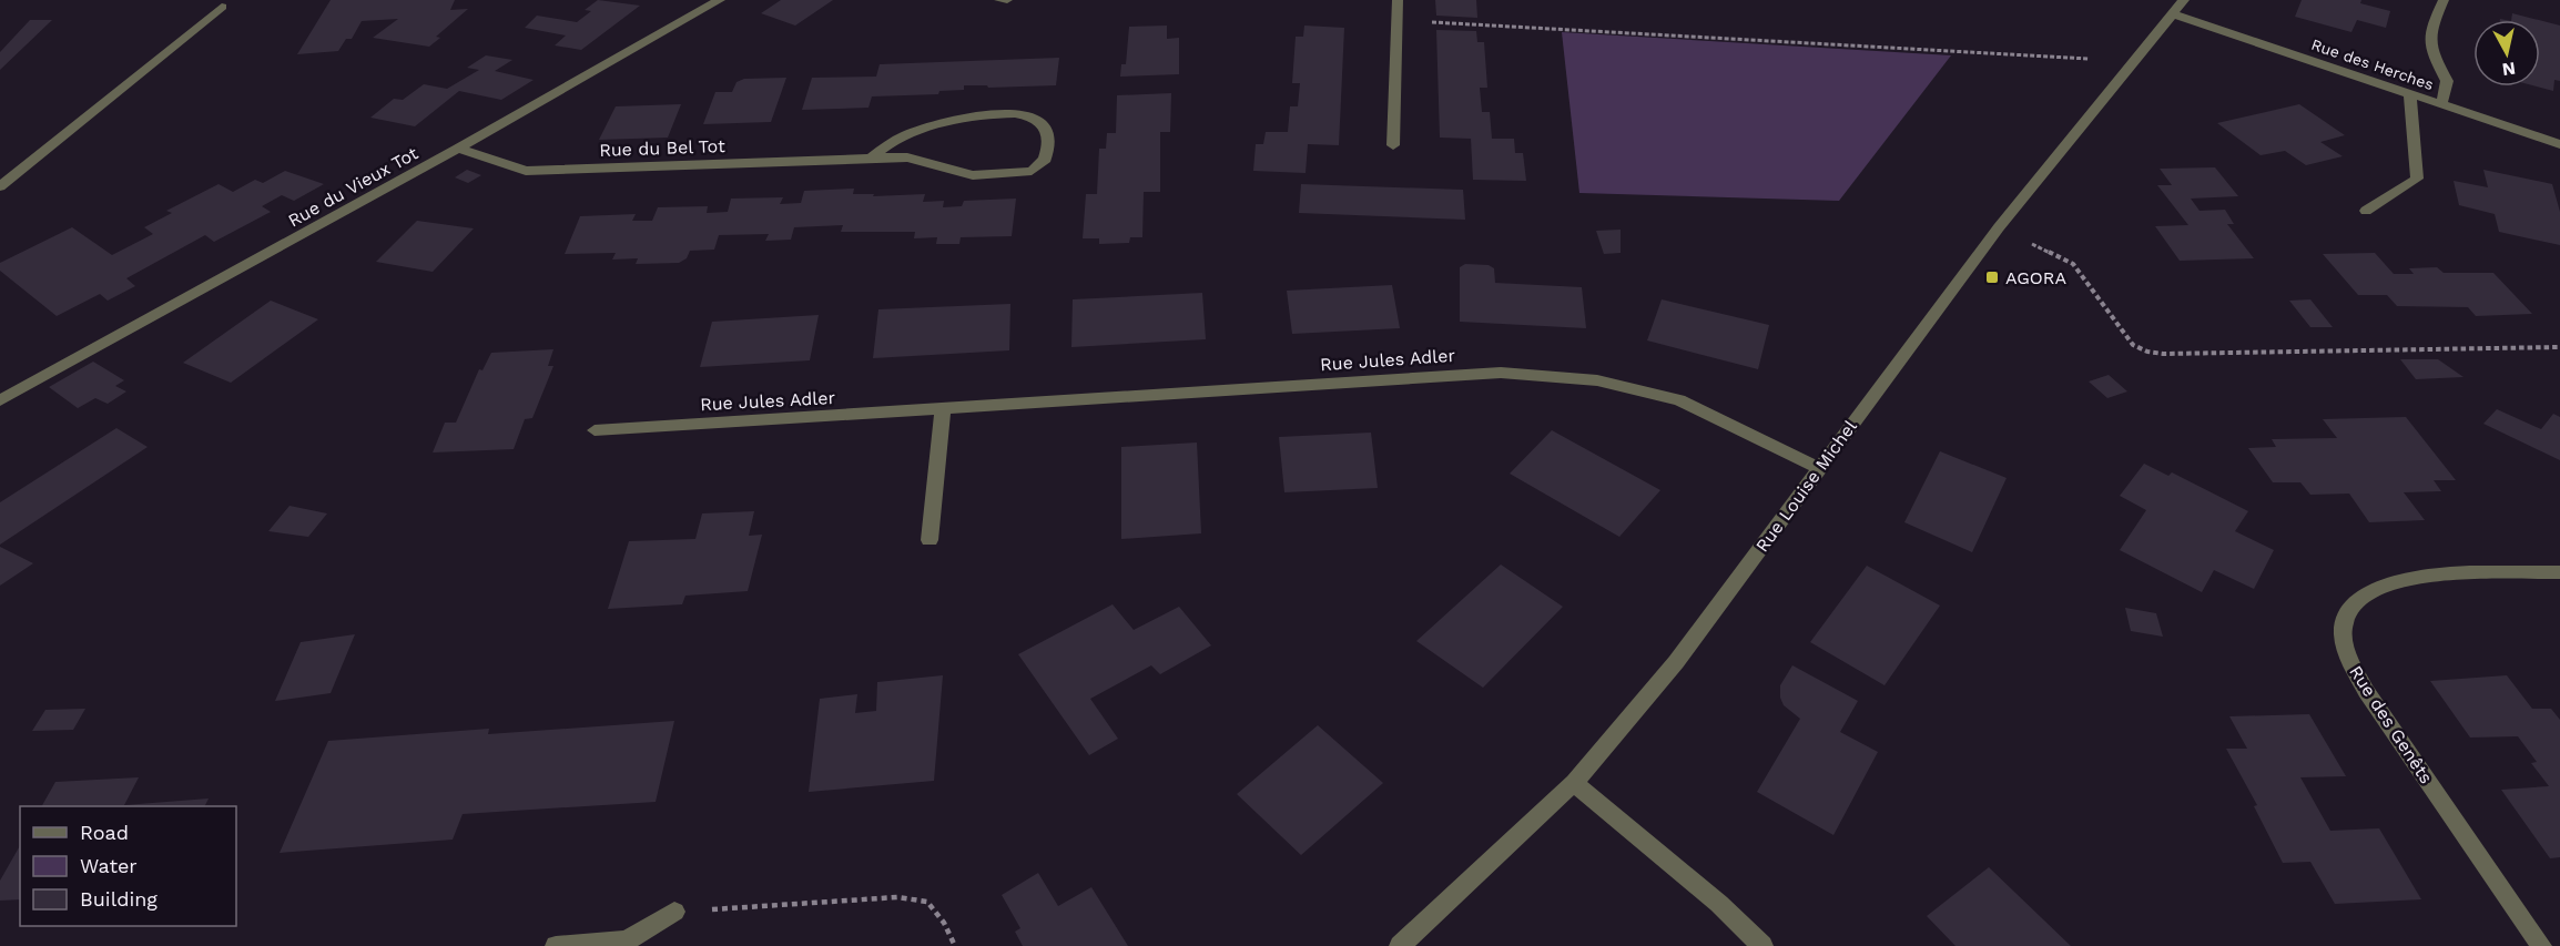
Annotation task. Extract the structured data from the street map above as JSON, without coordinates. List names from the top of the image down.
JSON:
{
  "streets": {
    "street": [
      "Rue des Herches",
      "Rue du Bel Tot",
      "Rue du Vieux Tot",
      "Rue Jules Adler",
      "Rue Louise Michel",
      "Rue des Genêts"
    ]
  },
  "crossings": [
    ["Rue des Herches", "Rue Louise Michel"],
    ["Rue du Bel Tot", "Rue du Vieux Tot"],
    ["Rue Jules Adler", "Rue Louise Michel"]
  ],
  "places": {
    "transit": ["AGORA"]
  },
  "legend": ["Road", "Water", "Building"],
  "north": "bottom"
}
